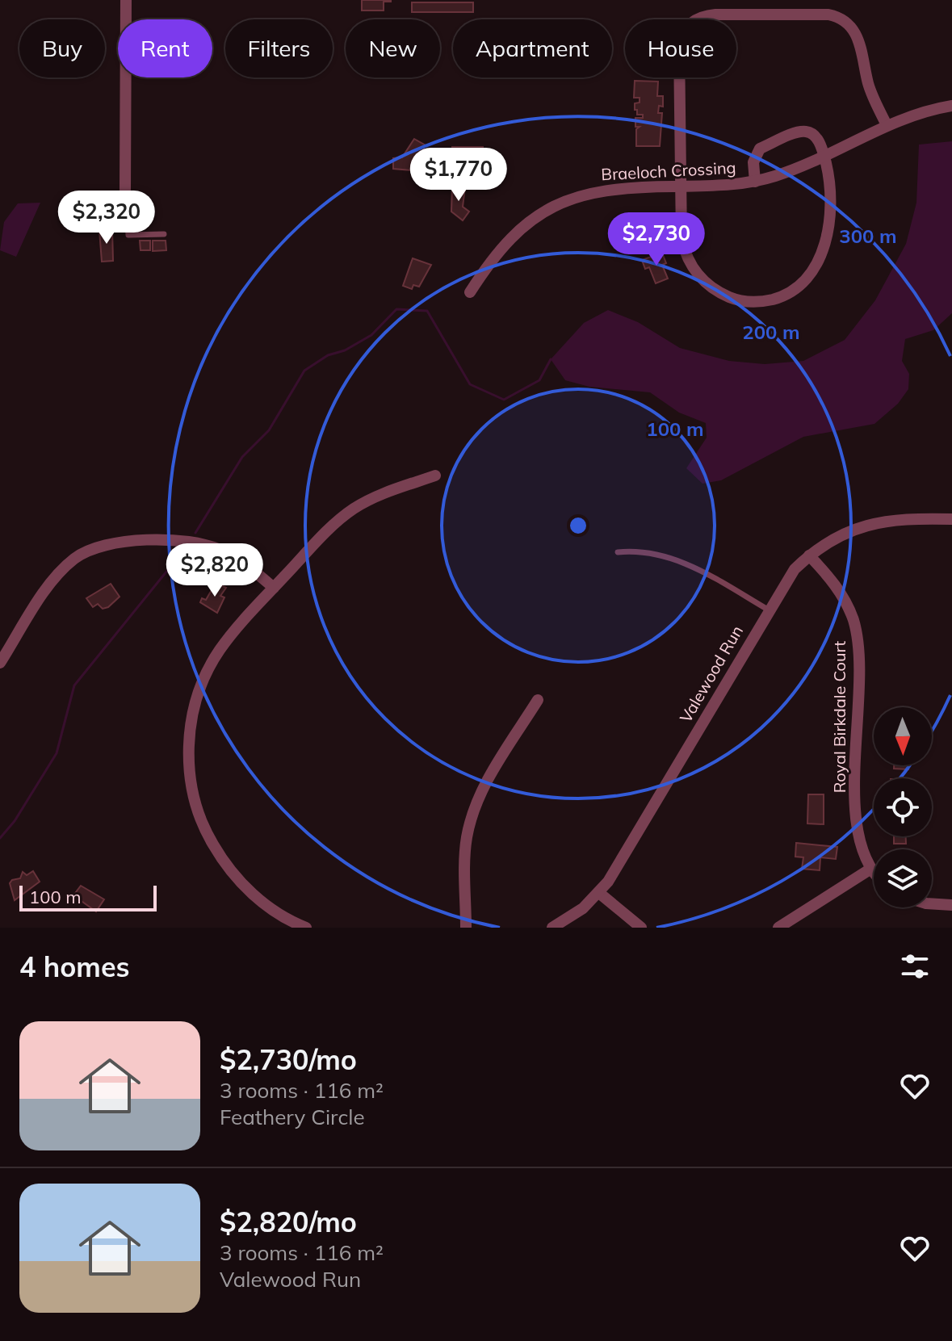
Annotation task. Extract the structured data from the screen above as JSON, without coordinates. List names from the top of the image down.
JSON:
{
  "streets": {
    "street": ["Braeloch Crossing", "Valewood Run", "Royal Birkdale Court"]
  },
  "crossings": [
    ["Valewood Run", "Royal Birkdale Court"]
  ],
  "scale_bar": "100 m",
  "north": "bottom",
  "page": {
    "chip": [
      "Buy",
      "Rent",
      "Filters",
      "New",
      "Apartment",
      "House"
    ],
    "price": [
      "$1,770",
      "$2,320",
      "$2,730",
      "$2,820"
    ],
    "scale": "100 m",
    "heading": "4 homes",
    "list": [
      {
        "name": "$2,730/mo",
        "note": "3 rooms · 116 m² · Feathery Circle"
      },
      {
        "name": "$2,820/mo",
        "note": "3 rooms · 116 m² · Valewood Run"
      }
    ]
  },
  "rings": ["300 m", "200 m", "100 m"]
}
